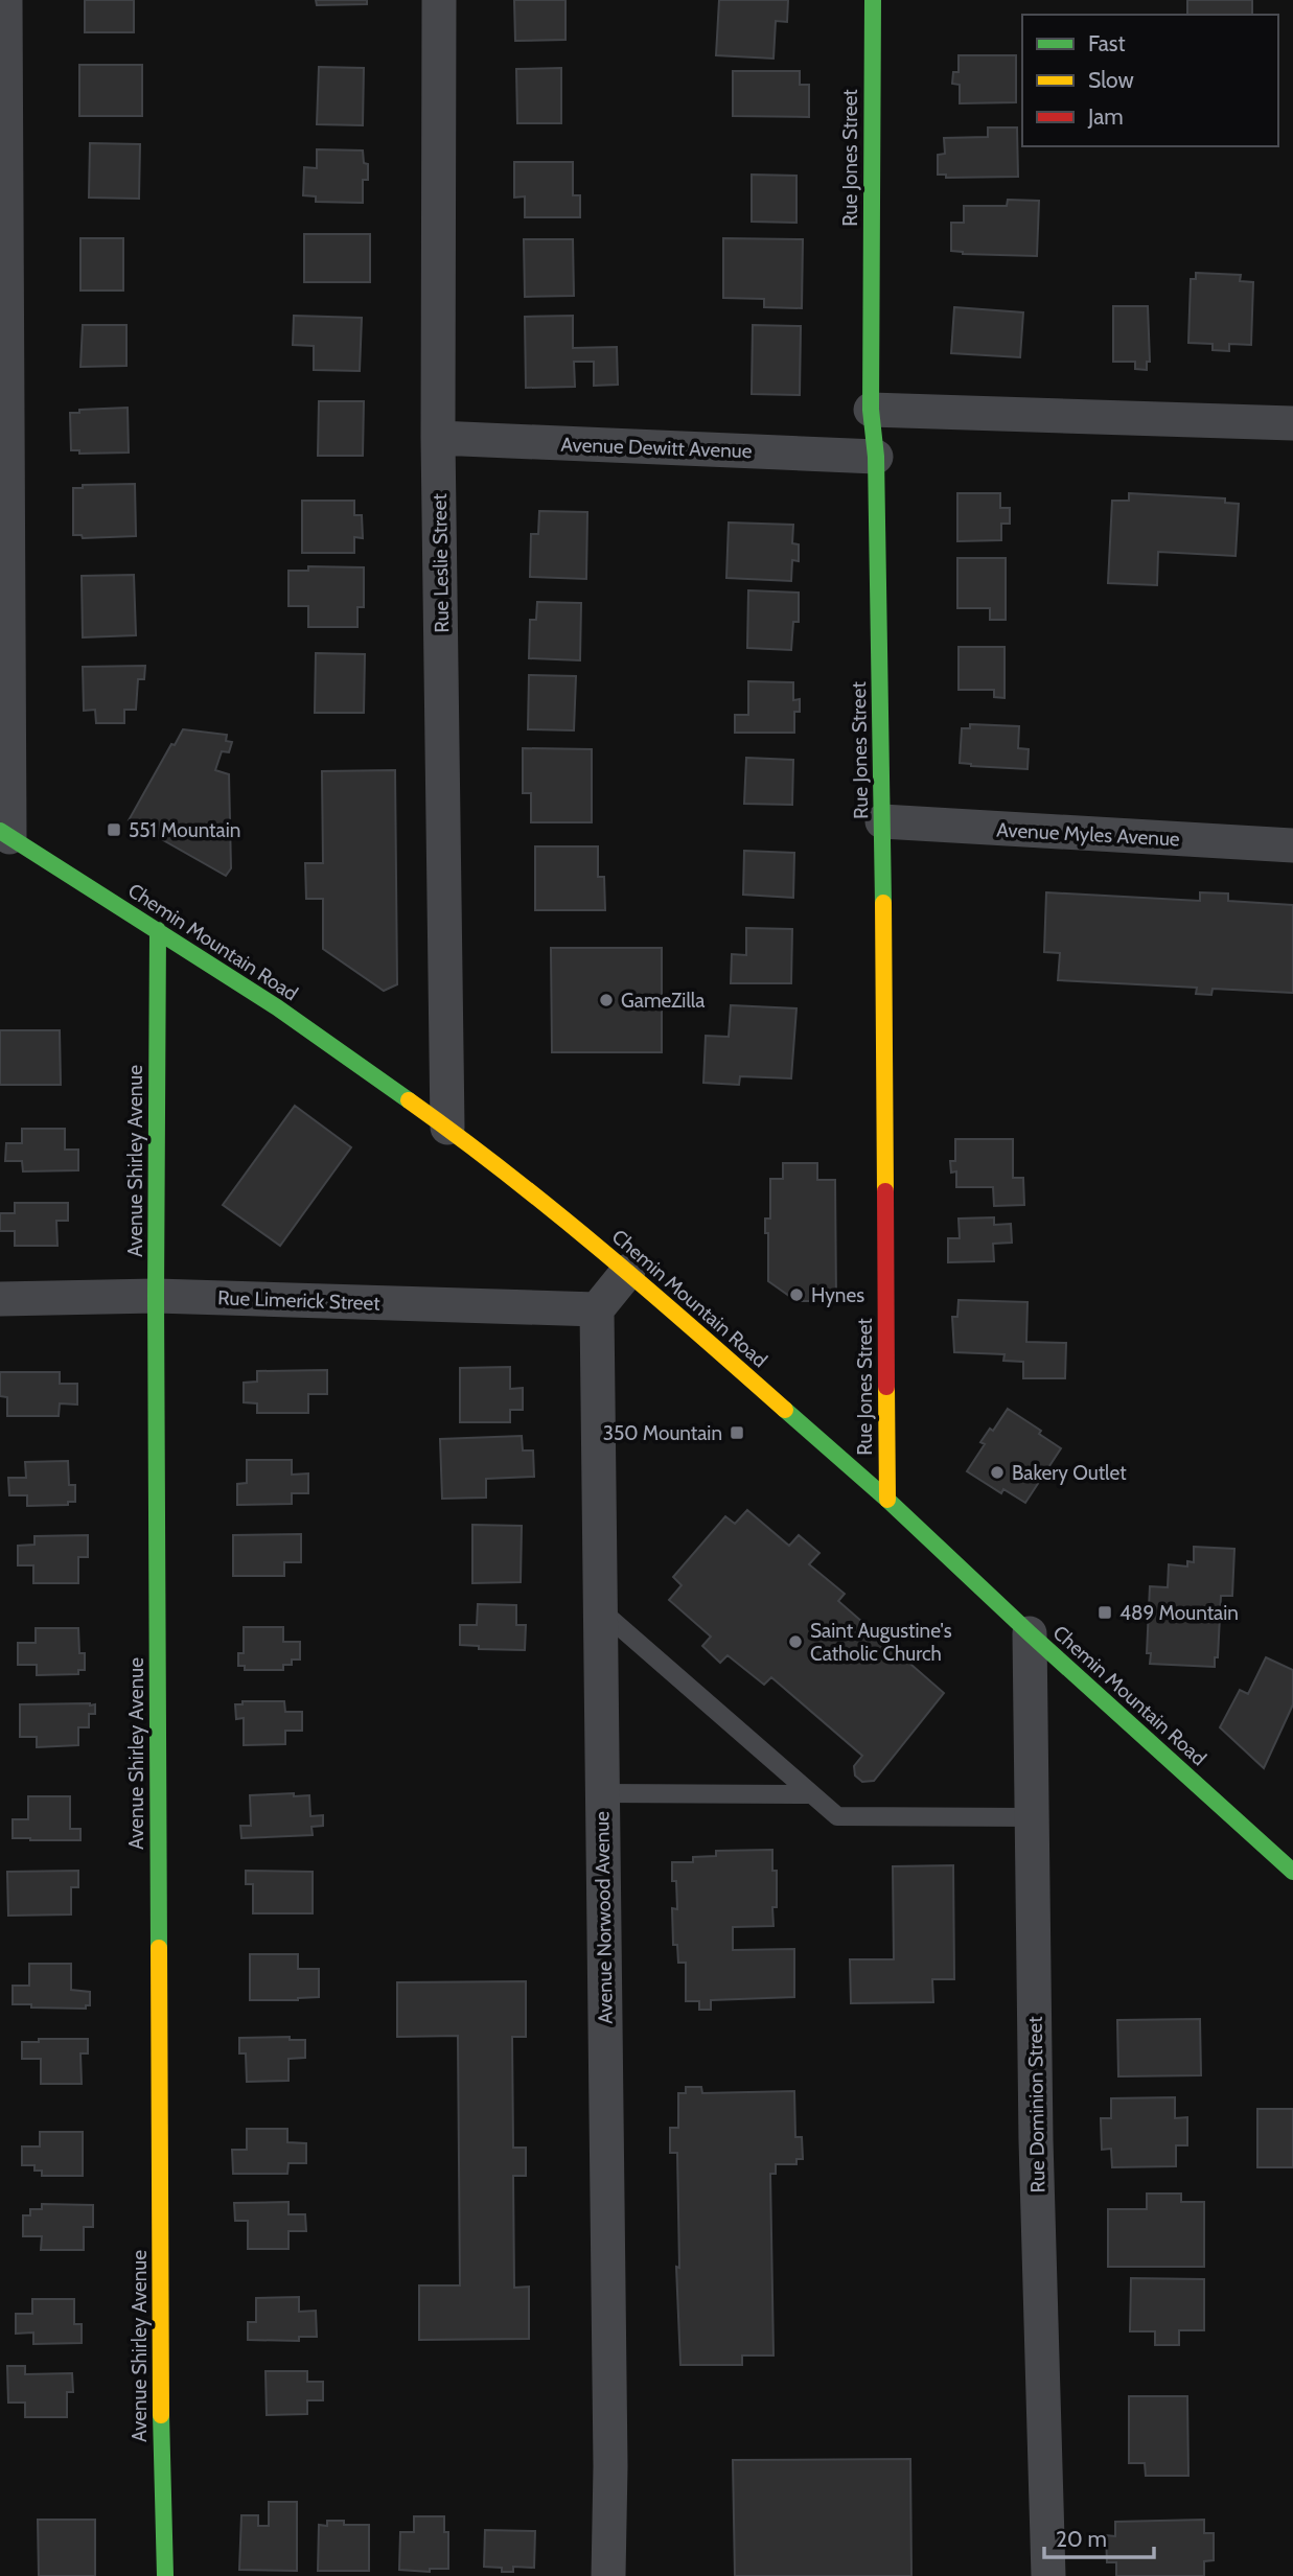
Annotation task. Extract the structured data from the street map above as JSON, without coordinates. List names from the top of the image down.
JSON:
{
  "streets": {
    "street": [
      "Rue Jones Street",
      "Avenue Dewitt Avenue",
      "Rue Leslie Street",
      "Avenue Myles Avenue",
      "Chemin Mountain Road",
      "Avenue Shirley Avenue",
      "Rue Limerick Street",
      "Avenue Norwood Avenue",
      "Rue Dominion Street"
    ]
  },
  "crossings": [
    ["Rue Jones Street", "Avenue Dewitt Avenue"],
    ["Rue Jones Street", "Avenue Myles Avenue"],
    ["Rue Jones Street", "Chemin Mountain Road"],
    ["Avenue Dewitt Avenue", "Rue Leslie Street"],
    ["Rue Leslie Street", "Chemin Mountain Road"],
    ["Chemin Mountain Road", "Avenue Shirley Avenue"],
    ["Chemin Mountain Road", "Rue Dominion Street"],
    ["Avenue Shirley Avenue", "Rue Limerick Street"],
    ["Rue Limerick Street", "Avenue Norwood Avenue"]
  ],
  "places": {
    "transit": ["551 Mountain", "350 Mountain", "489 Mountain"],
    "other": [
      "GameZilla",
      "Hynes",
      "Bakery Outlet",
      "Saint Augustine's Catholic Church"
    ]
  },
  "legend": ["Fast", "Slow", "Jam"],
  "scale_bar": "20 m"
}
